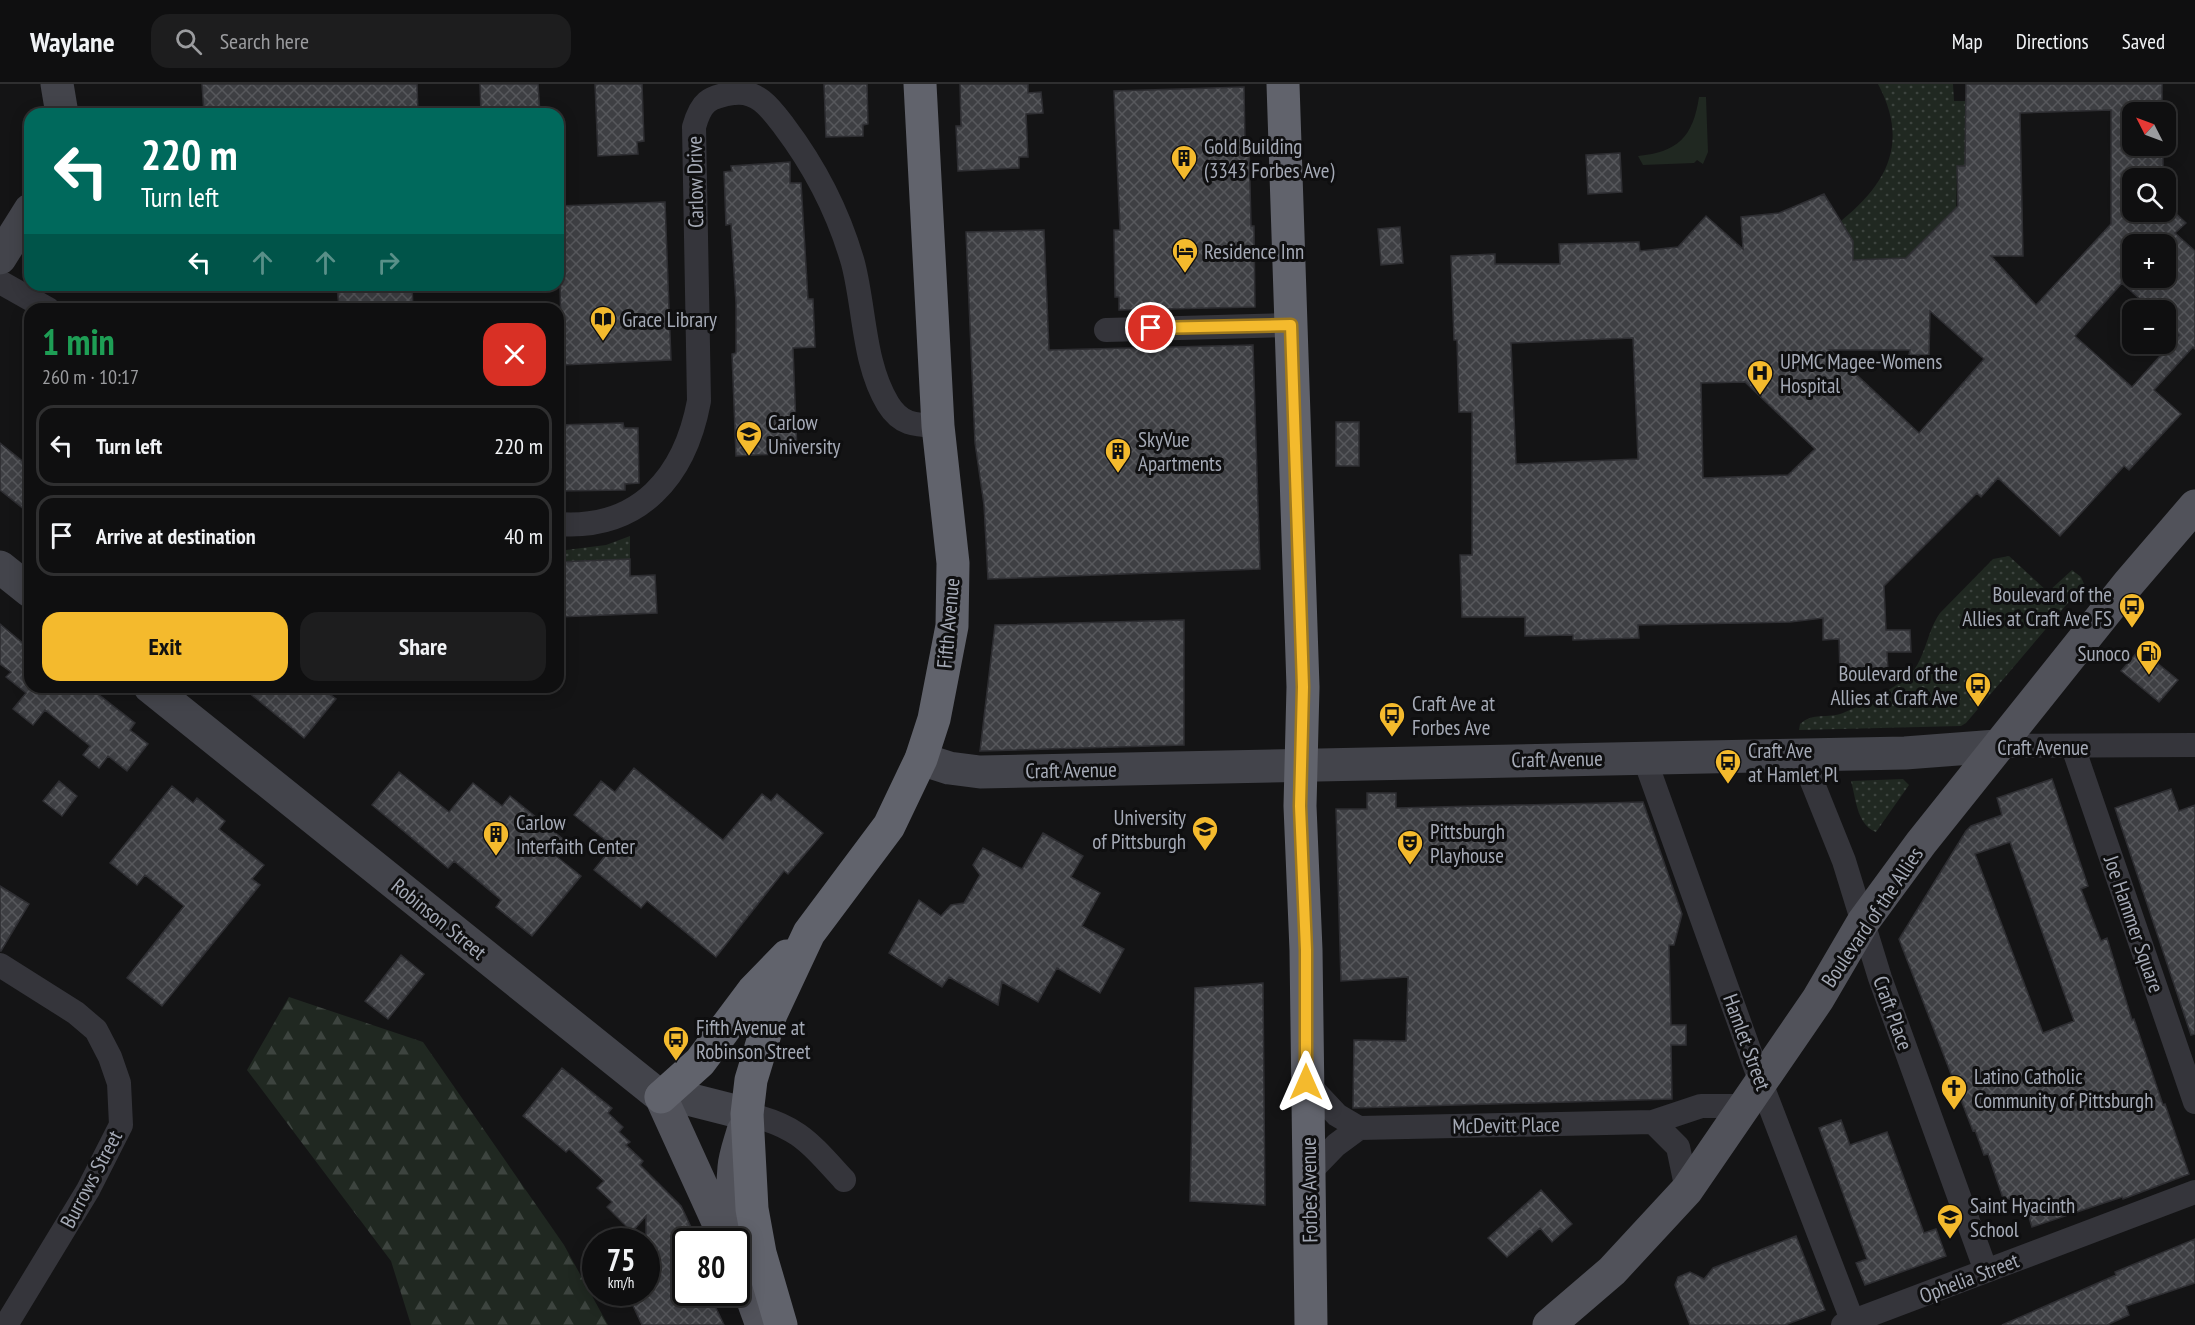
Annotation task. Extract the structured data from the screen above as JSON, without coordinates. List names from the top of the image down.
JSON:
{
  "streets": {
    "highway": ["Fifth Avenue", "Forbes Avenue"],
    "main road": ["Boulevard of the Allies"],
    "street": [
      "Carlow Drive",
      "Craft Avenue",
      "Robinson Street",
      "Joe Hammer Square",
      "Craft Place",
      "Hamlet Street",
      "McDevitt Place",
      "Burrows Street",
      "Ophelia Street"
    ]
  },
  "crossings": [
    ["Carlow Drive", "Fifth Avenue"],
    ["Fifth Avenue", "Craft Avenue"],
    ["Craft Avenue", "Boulevard of the Allies"],
    ["Craft Avenue", "Joe Hammer Square"],
    ["Craft Avenue", "Craft Place"],
    ["Craft Avenue", "Hamlet Street"],
    ["Craft Avenue", "Forbes Avenue"],
    ["Boulevard of the Allies", "Craft Place"],
    ["Boulevard of the Allies", "Hamlet Street"],
    ["Boulevard of the Allies", "McDevitt Place"],
    ["Craft Place", "Ophelia Street"],
    ["Hamlet Street", "McDevitt Place"],
    ["Hamlet Street", "Ophelia Street"]
  ],
  "places": {
    "building": ["Gold Building (3343 Forbes Ave)", "SkyVue Apartments", "Carlow Interfaith Center"],
    "hotel": ["Residence Inn"],
    "library": ["Grace Library"],
    "hospital": ["UPMC Magee-Womens Hospital"],
    "school or university": ["Carlow University", "University of Pittsburgh", "Saint Hyacinth School"],
    "bus stop": [
      "Boulevard of the Allies at Craft Ave FS",
      "Boulevard of the Allies at Craft Ave",
      "Craft Ave at Forbes Ave",
      "Craft Ave at Hamlet Pl",
      "Fifth Avenue at Robinson Street"
    ],
    "fuel station": ["Sunoco"],
    "theatre": ["Pittsburgh Playhouse"],
    "church": ["Latino Catholic Community of Pittsburgh"]
  },
  "north": "top left",
  "page": {
    "header": "Waylane",
    "search": "Search here",
    "nav": ["Map", "Directions", "Saved"],
    "map_buttons": ["+", "−"],
    "turn": ["220 m", "Turn left"],
    "heading": ["1 min", "260 m · 10:17"],
    "list": [
      {
        "name": "Turn left",
        "value": "220 m"
      },
      {
        "name": "Arrive at destination",
        "value": "40 m"
      }
    ],
    "buttons": ["Exit", "Share"],
    "speed": "75 km/h",
    "limit": "80"
  }
}
